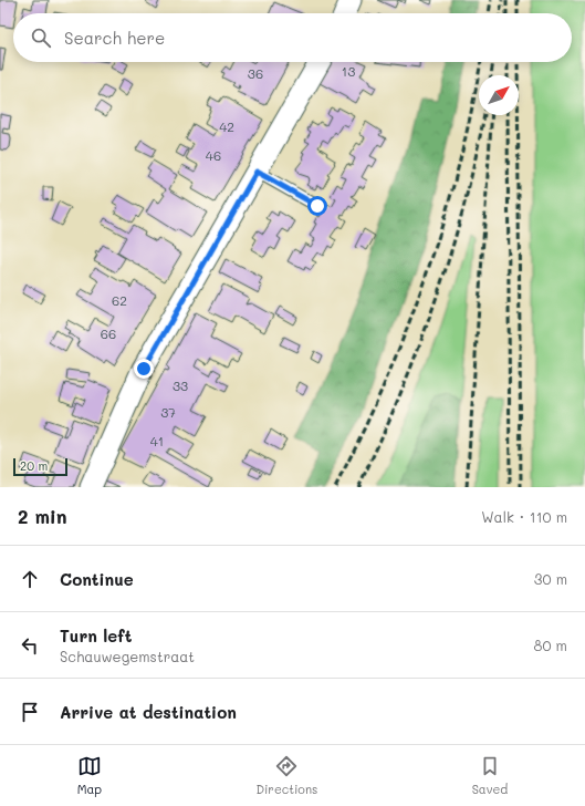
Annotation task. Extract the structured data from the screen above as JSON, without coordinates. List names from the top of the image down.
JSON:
{
  "house_numbers": [
    "13",
    "36",
    "42",
    "46",
    "62",
    "66",
    "33",
    "37",
    "41"
  ],
  "scale_bar": "20 m",
  "north": "top right",
  "page": {
    "search": "Search here",
    "scale": "20 m",
    "heading": ["2 min", "Walk · 110 m"],
    "list": [
      ["Continue", "30 m"],
      ["Turn left", "Schauwegemstraat", "80 m"],
      "Arrive at destination"
    ],
    "nav": ["Map", "Directions", "Saved"]
  }
}
